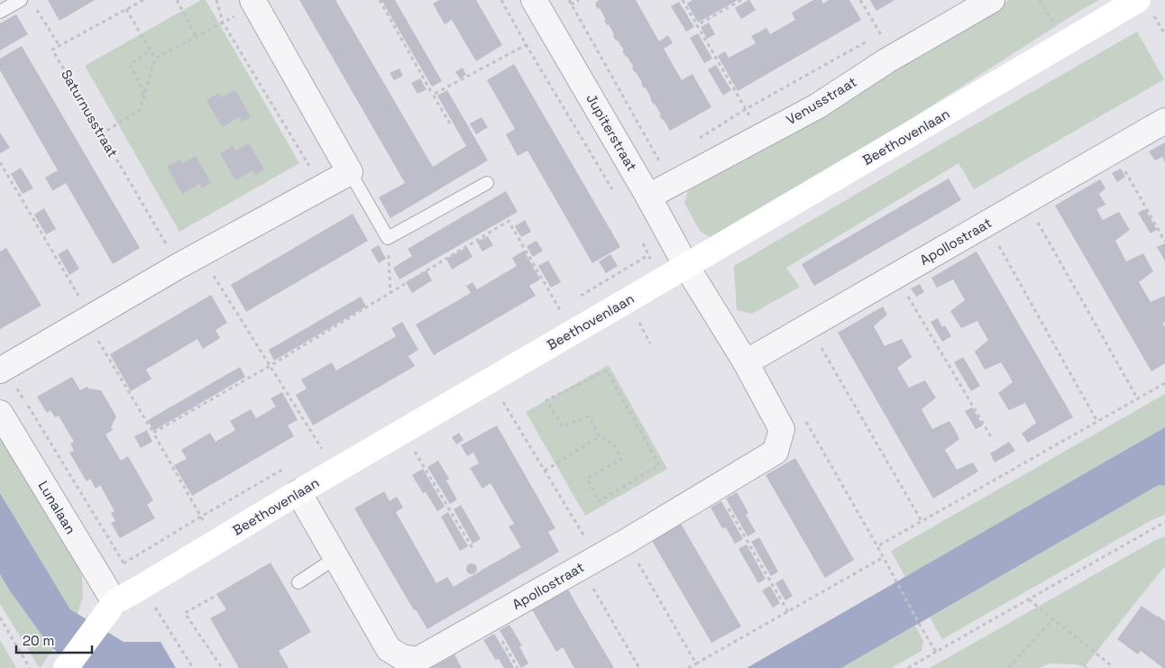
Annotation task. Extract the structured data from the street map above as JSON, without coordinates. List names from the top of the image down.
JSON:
{
  "streets": {
    "street": [
      "Venusstraat",
      "Jupiterstraat",
      "Beethovenlaan",
      "Apollostraat",
      "Lunalaan"
    ],
    "path": ["Saturnusstraat"]
  },
  "crossings": [
    ["Venusstraat", "Jupiterstraat"],
    ["Jupiterstraat", "Beethovenlaan"],
    ["Jupiterstraat", "Apollostraat"],
    ["Beethovenlaan", "Apollostraat"],
    ["Beethovenlaan", "Lunalaan"]
  ],
  "scale_bar": "20 m"
}
